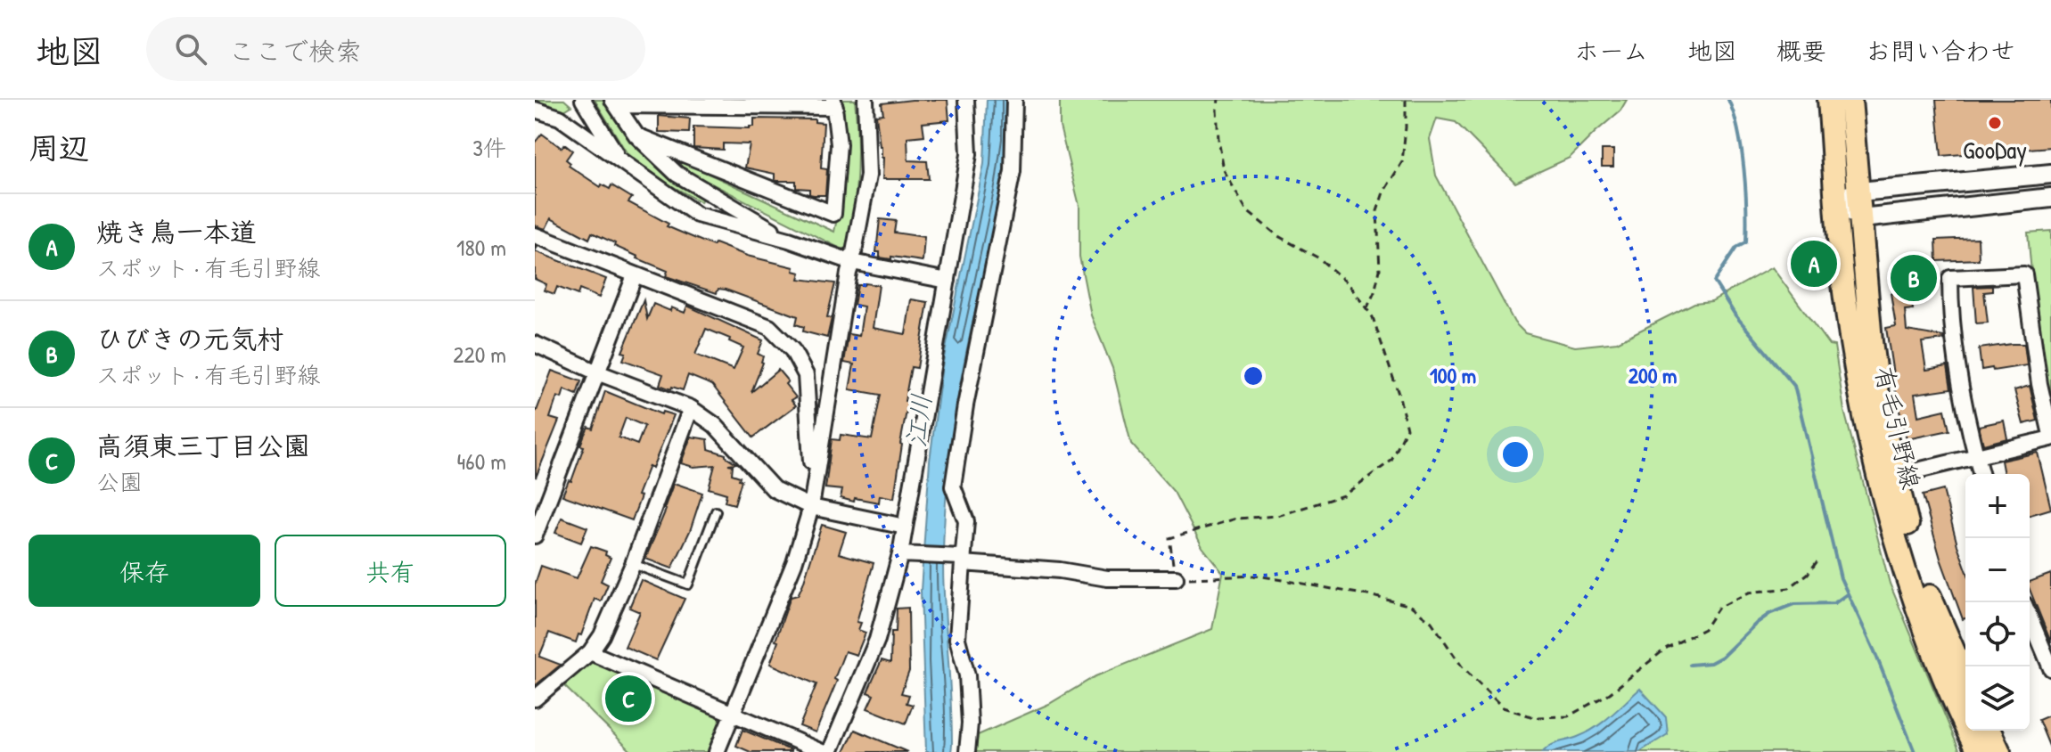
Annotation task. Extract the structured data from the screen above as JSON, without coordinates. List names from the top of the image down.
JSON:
{
  "streets": {
    "main road": ["有毛引野線"]
  },
  "water": ["江川"],
  "places": ["GooDay"],
  "page": {
    "header": "地図",
    "search": "ここで検索",
    "nav": [
      "ホーム",
      "地図",
      "概要",
      "お問い合わせ"
    ],
    "heading": ["周辺", "3件"],
    "list": [
      {
        "mark": "A",
        "name": "焼き鳥一本道",
        "note": "スポット · 有毛引野線",
        "value": "180 m"
      },
      {
        "mark": "B",
        "name": "ひびきの元気村",
        "note": "スポット · 有毛引野線",
        "value": "220 m"
      },
      {
        "mark": "C",
        "name": "高須東三丁目公園",
        "note": "公園",
        "value": "460 m"
      }
    ],
    "pins": ["A", "B", "C"],
    "map_buttons": ["+", "−"],
    "buttons": ["保存", "共有"]
  },
  "rings": ["100 m", "200 m"]
}
